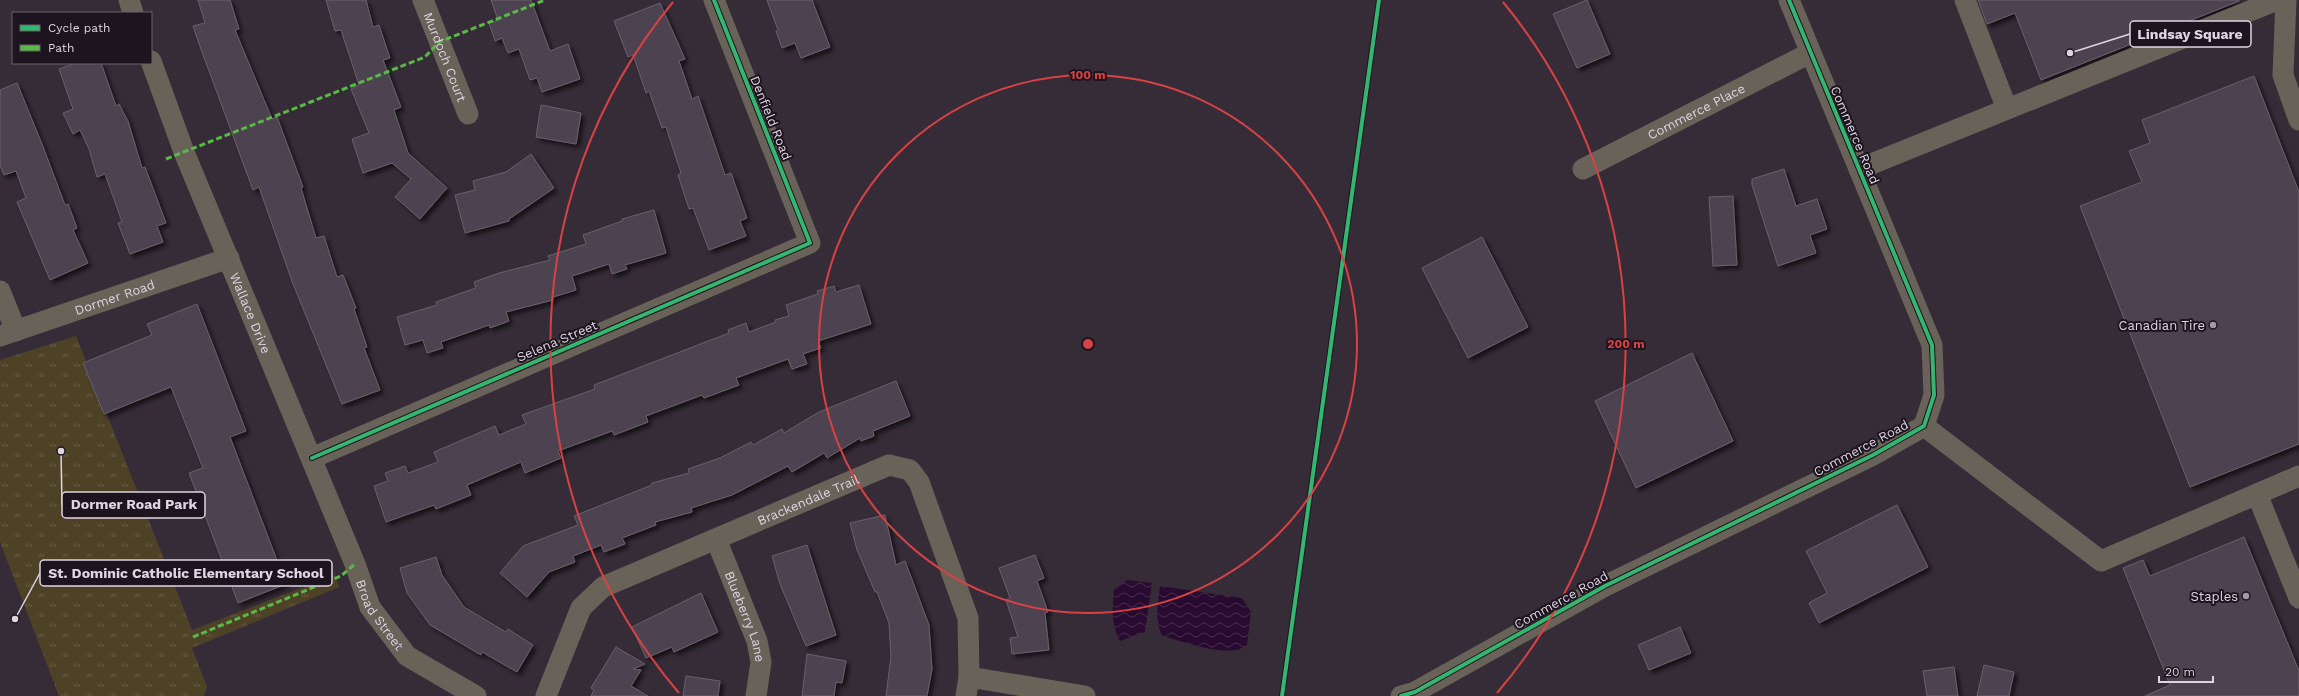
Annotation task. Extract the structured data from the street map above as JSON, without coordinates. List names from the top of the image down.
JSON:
{
  "streets": {
    "street": [
      "Murdoch Court",
      "Commerce Place",
      "Denfield Road",
      "Commerce Road",
      "Dormer Road",
      "Wallace Drive",
      "Selena Street",
      "Brackendale Trail",
      "Broad Street",
      "Blueberry Lane"
    ]
  },
  "crossings": [
    ["Commerce Place", "Commerce Road"],
    ["Denfield Road", "Selena Street"],
    ["Dormer Road", "Wallace Drive"],
    ["Wallace Drive", "Selena Street"],
    ["Wallace Drive", "Broad Street"],
    ["Brackendale Trail", "Blueberry Lane"]
  ],
  "places": [
    "Lindsay Square",
    "Canadian Tire",
    "Dormer Road Park",
    "Staples",
    "St. Dominic Catholic Elementary School"
  ],
  "legend": ["Cycle path", "Path"],
  "scale_bar": "20 m",
  "rings": ["100 m", "200 m"]
}
